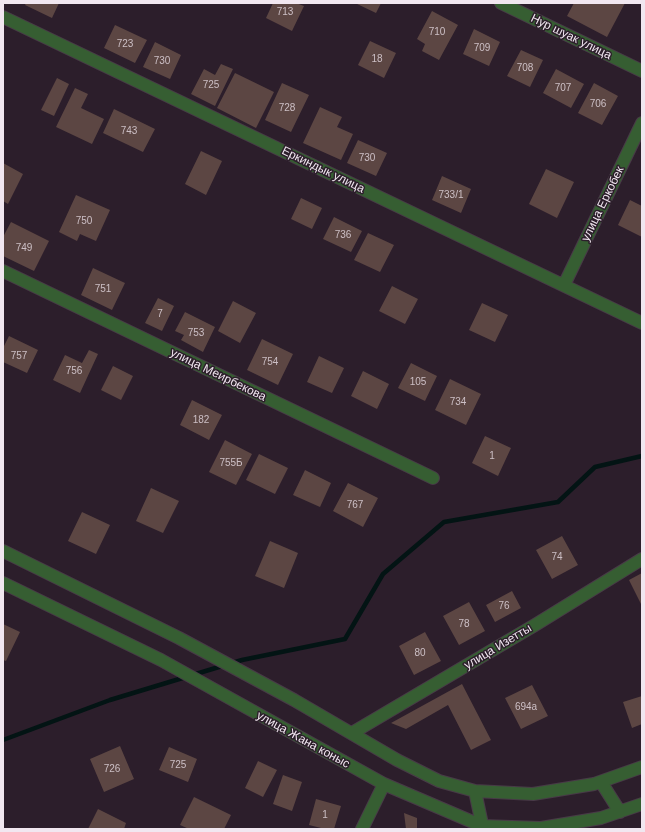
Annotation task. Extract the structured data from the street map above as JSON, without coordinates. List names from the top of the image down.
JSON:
{
  "streets": {
    "street": [
      "Нур шуак улица",
      "Еркиндык улица",
      "улица Еркобек",
      "улица Меирбекова",
      "улица Изетты",
      "улица Жана коныс"
    ]
  },
  "crossings": [
    ["Еркиндык улица", "улица Еркобек"]
  ],
  "house_numbers": [
    "713",
    "710",
    "723",
    "709",
    "18",
    "730",
    "708",
    "725",
    "707",
    "706",
    "728",
    "743",
    "730",
    "733/1",
    "750",
    "736",
    "749",
    "751",
    "7",
    "753",
    "757",
    "754",
    "756",
    "105",
    "734",
    "182",
    "1",
    "755Б",
    "767",
    "74",
    "76",
    "78",
    "80",
    "694а",
    "725",
    "726",
    "1"
  ]
}
